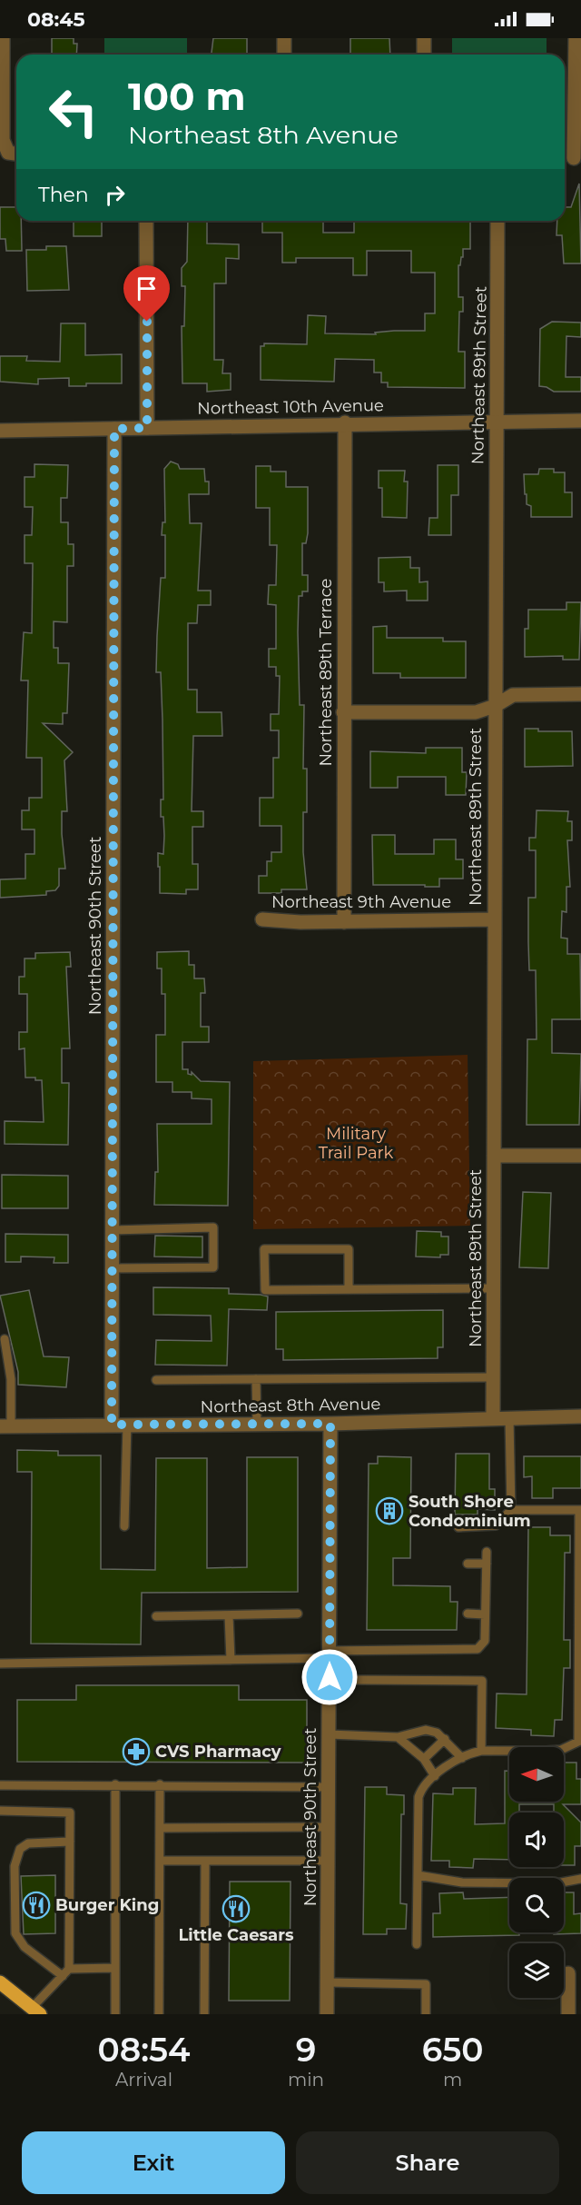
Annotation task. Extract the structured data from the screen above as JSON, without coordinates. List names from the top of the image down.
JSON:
{
  "streets": {
    "street": [
      "Northeast 89th Street",
      "Northeast 10th Avenue",
      "Northeast 89th Terrace",
      "Northeast 9th Avenue",
      "Northeast 90th Street",
      "Northeast 8th Avenue"
    ]
  },
  "crossings": [
    ["Northeast 89th Street", "Northeast 10th Avenue"],
    ["Northeast 89th Street", "Northeast 9th Avenue"],
    ["Northeast 89th Street", "Northeast 8th Avenue"],
    ["Northeast 10th Avenue", "Northeast 89th Terrace"],
    ["Northeast 10th Avenue", "Northeast 90th Street"],
    ["Northeast 89th Terrace", "Northeast 9th Avenue"],
    ["Northeast 90th Street", "Northeast 8th Avenue"]
  ],
  "parks": ["Military Trail Park"],
  "places": {
    "building": ["South Shore Condominium"],
    "pharmacy": ["CVS Pharmacy"],
    "restaurant": ["Burger King", "Little Caesars"]
  },
  "north": "left",
  "page": {
    "status": "08:45",
    "turn": ["100 m", "Northeast 8th Avenue"],
    "then": "Then",
    "eta": [
      "08:54",
      "Arrival",
      "9",
      "min",
      "650",
      "m"
    ],
    "buttons": ["Exit", "Share"]
  }
}
